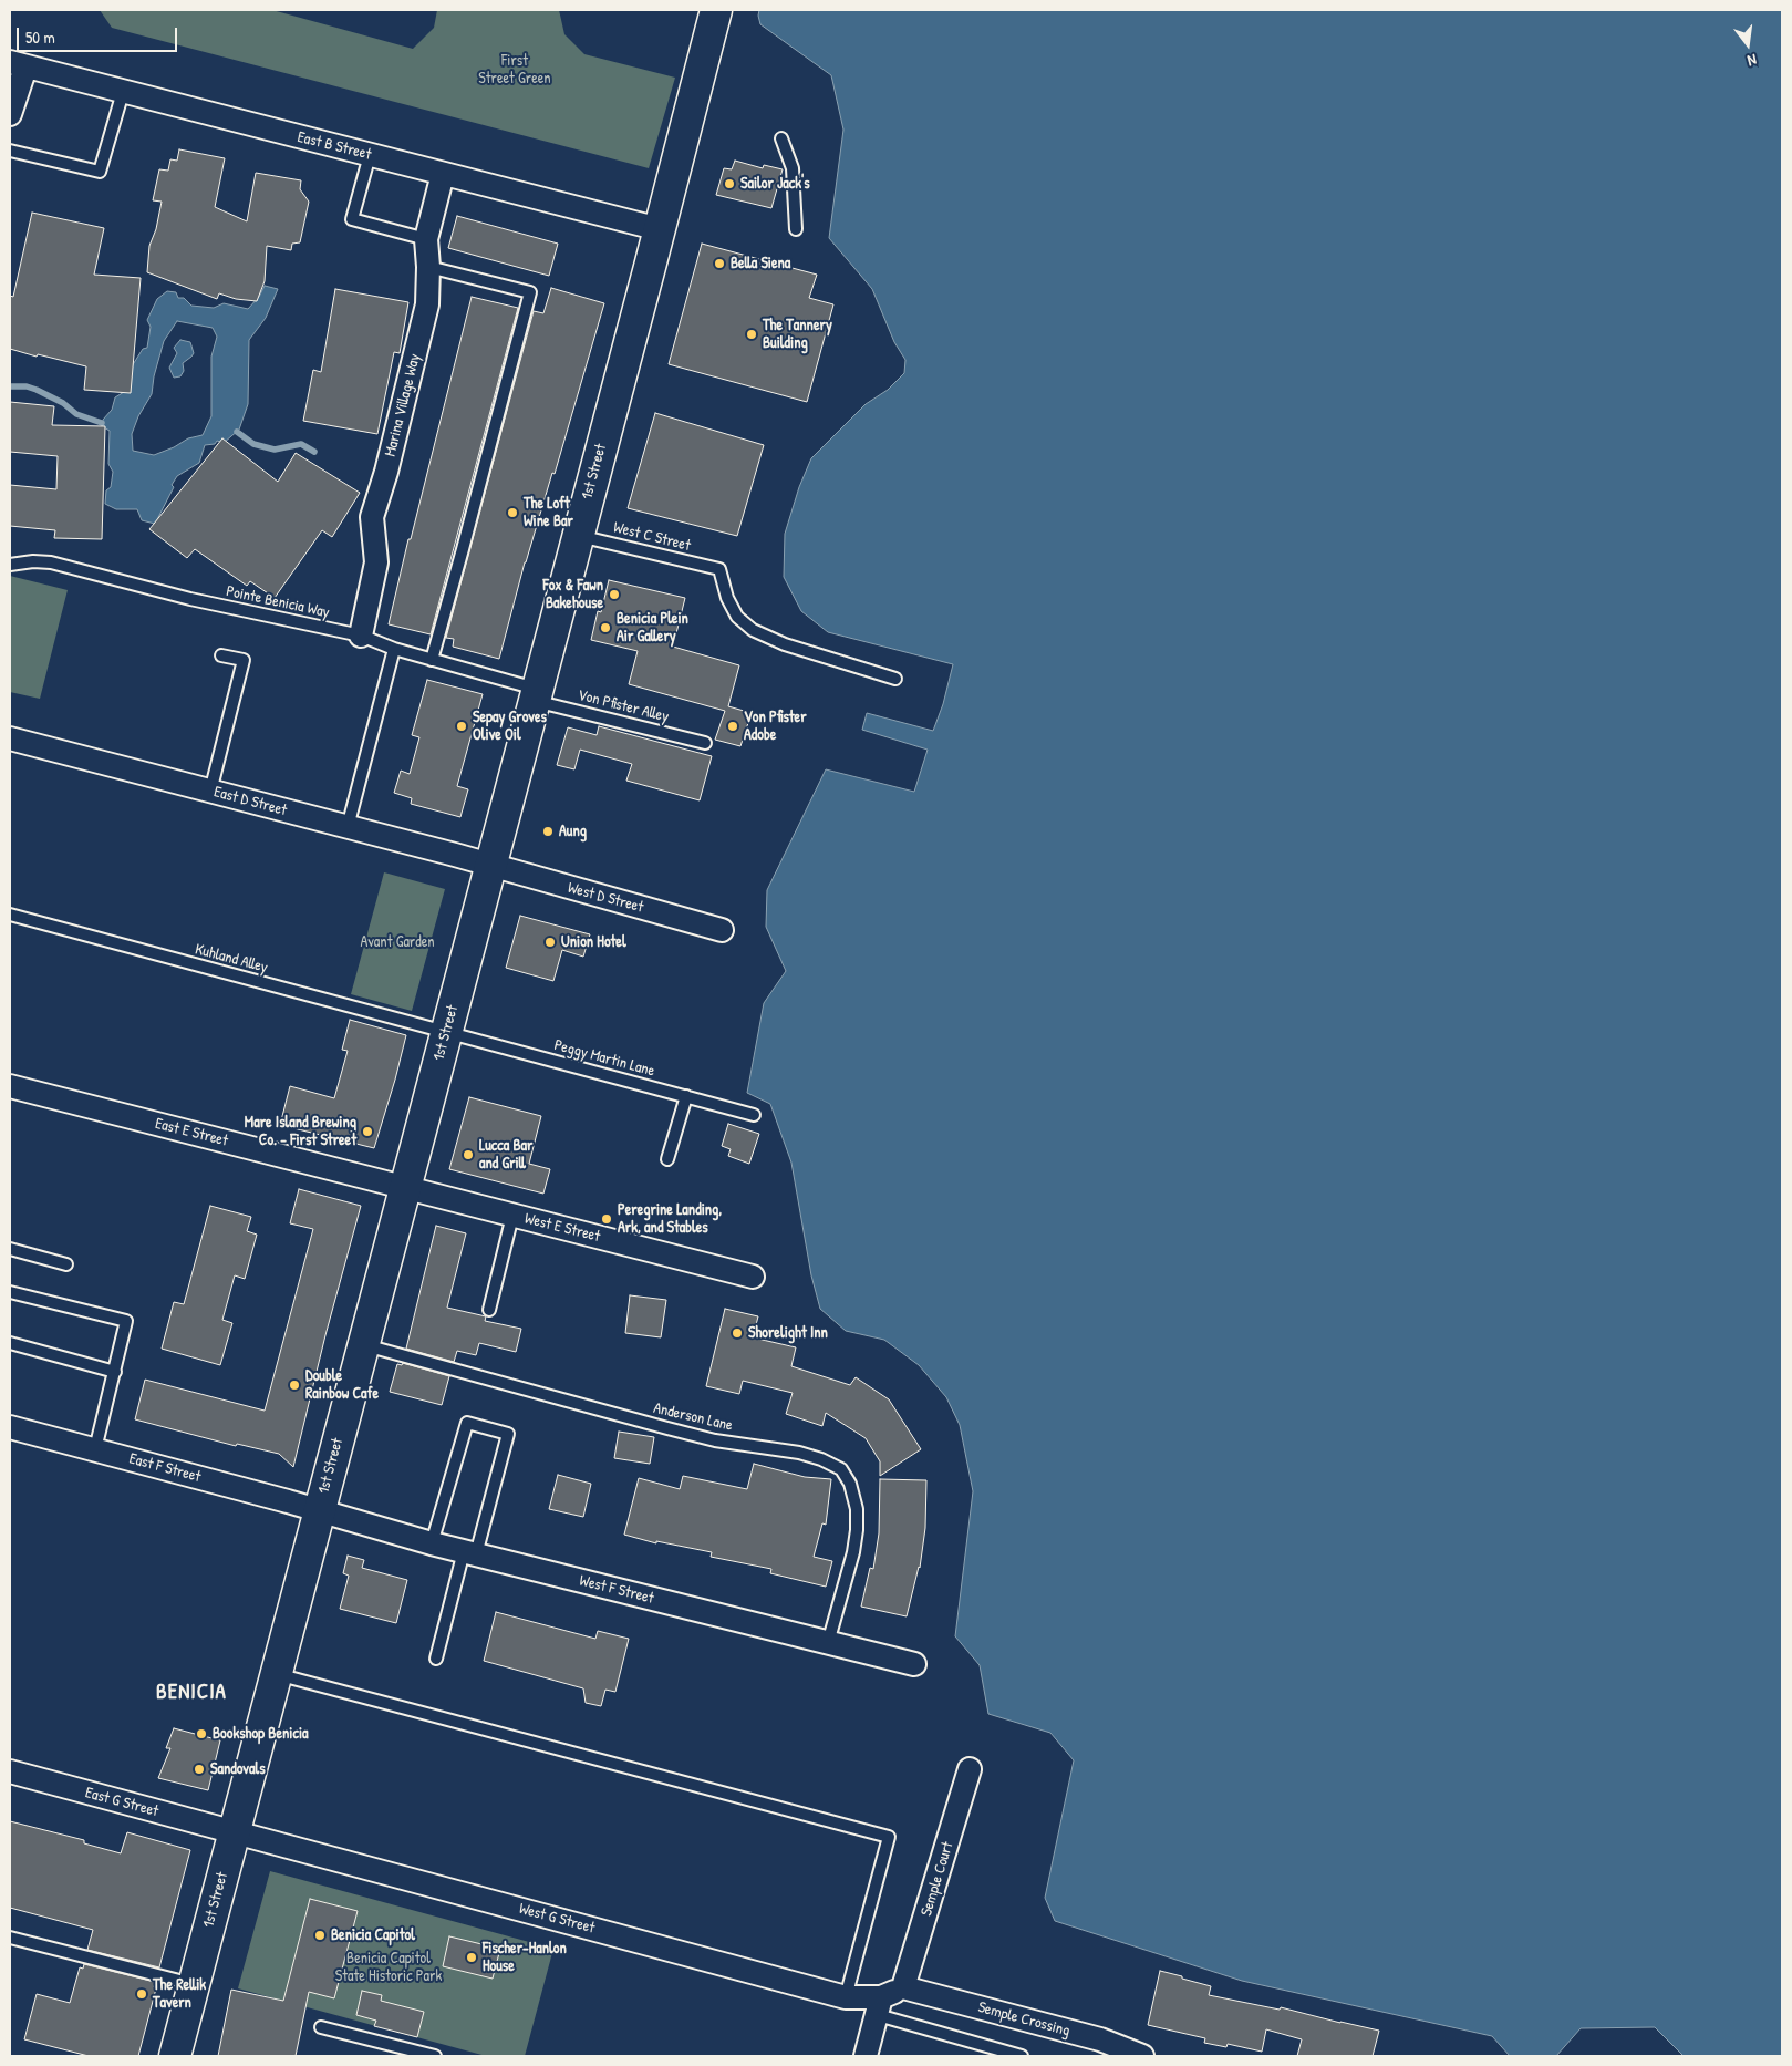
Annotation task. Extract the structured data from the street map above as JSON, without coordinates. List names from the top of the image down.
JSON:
{
  "streets": {
    "main road": ["1st Street"],
    "street": [
      "East B Street",
      "Marina Village Way",
      "East D Street",
      "West D Street",
      "East E Street",
      "West E Street",
      "East F Street",
      "West F Street",
      "East G Street",
      "Semple Court",
      "West G Street",
      "Semple Crossing"
    ],
    "lane": [
      "West C Street",
      "Pointe Benicia Way",
      "Von Pfister Alley",
      "Kuhland Alley",
      "Peggy Martin Lane",
      "Anderson Lane"
    ]
  },
  "crossings": [
    ["East B Street", "Marina Village Way"],
    ["East B Street", "1st Street"],
    ["Marina Village Way", "Pointe Benicia Way"],
    ["1st Street", "West C Street"],
    ["1st Street", "Pointe Benicia Way"],
    ["1st Street", "Von Pfister Alley"],
    ["1st Street", "East D Street"],
    ["1st Street", "West D Street"],
    ["1st Street", "Kuhland Alley"],
    ["1st Street", "Peggy Martin Lane"],
    ["1st Street", "East E Street"],
    ["1st Street", "West E Street"],
    ["1st Street", "Anderson Lane"],
    ["1st Street", "East F Street"],
    ["1st Street", "West F Street"],
    ["1st Street", "East G Street"],
    ["1st Street", "West G Street"],
    ["Pointe Benicia Way", "Von Pfister Alley"],
    ["East D Street", "West D Street"],
    ["Kuhland Alley", "Peggy Martin Lane"],
    ["East E Street", "West E Street"],
    ["Anderson Lane", "West F Street"],
    ["East F Street", "West F Street"],
    ["East G Street", "West G Street"],
    ["Semple Court", "Semple Crossing"]
  ],
  "districts": ["BENICIA"],
  "parks": ["First Street Green", "Avant Garden", "Benicia Capitol State Historic Park"],
  "places": [
    "Sailor Jack's",
    "Bella Siena",
    "The Tannery Building",
    "The Loft Wine Bar",
    "Fox & Fawn Bakehouse",
    "Benicia Plein Air Gallery",
    "Sepay Groves Olive Oil",
    "Von Pfister Adobe",
    "Aung",
    "Union Hotel",
    "Mare Island Brewing Co. - First Street",
    "Lucca Bar and Grill",
    "Peregrine Landing, Ark, and Stables",
    "Shorelight Inn",
    "Double Rainbow Cafe",
    "Bookshop Benicia",
    "Sandovals",
    "Benicia Capitol",
    "Fischer-Hanlon House",
    "The Rellik Tavern"
  ],
  "scale_bar": "50 m",
  "north": "bottom"
}
